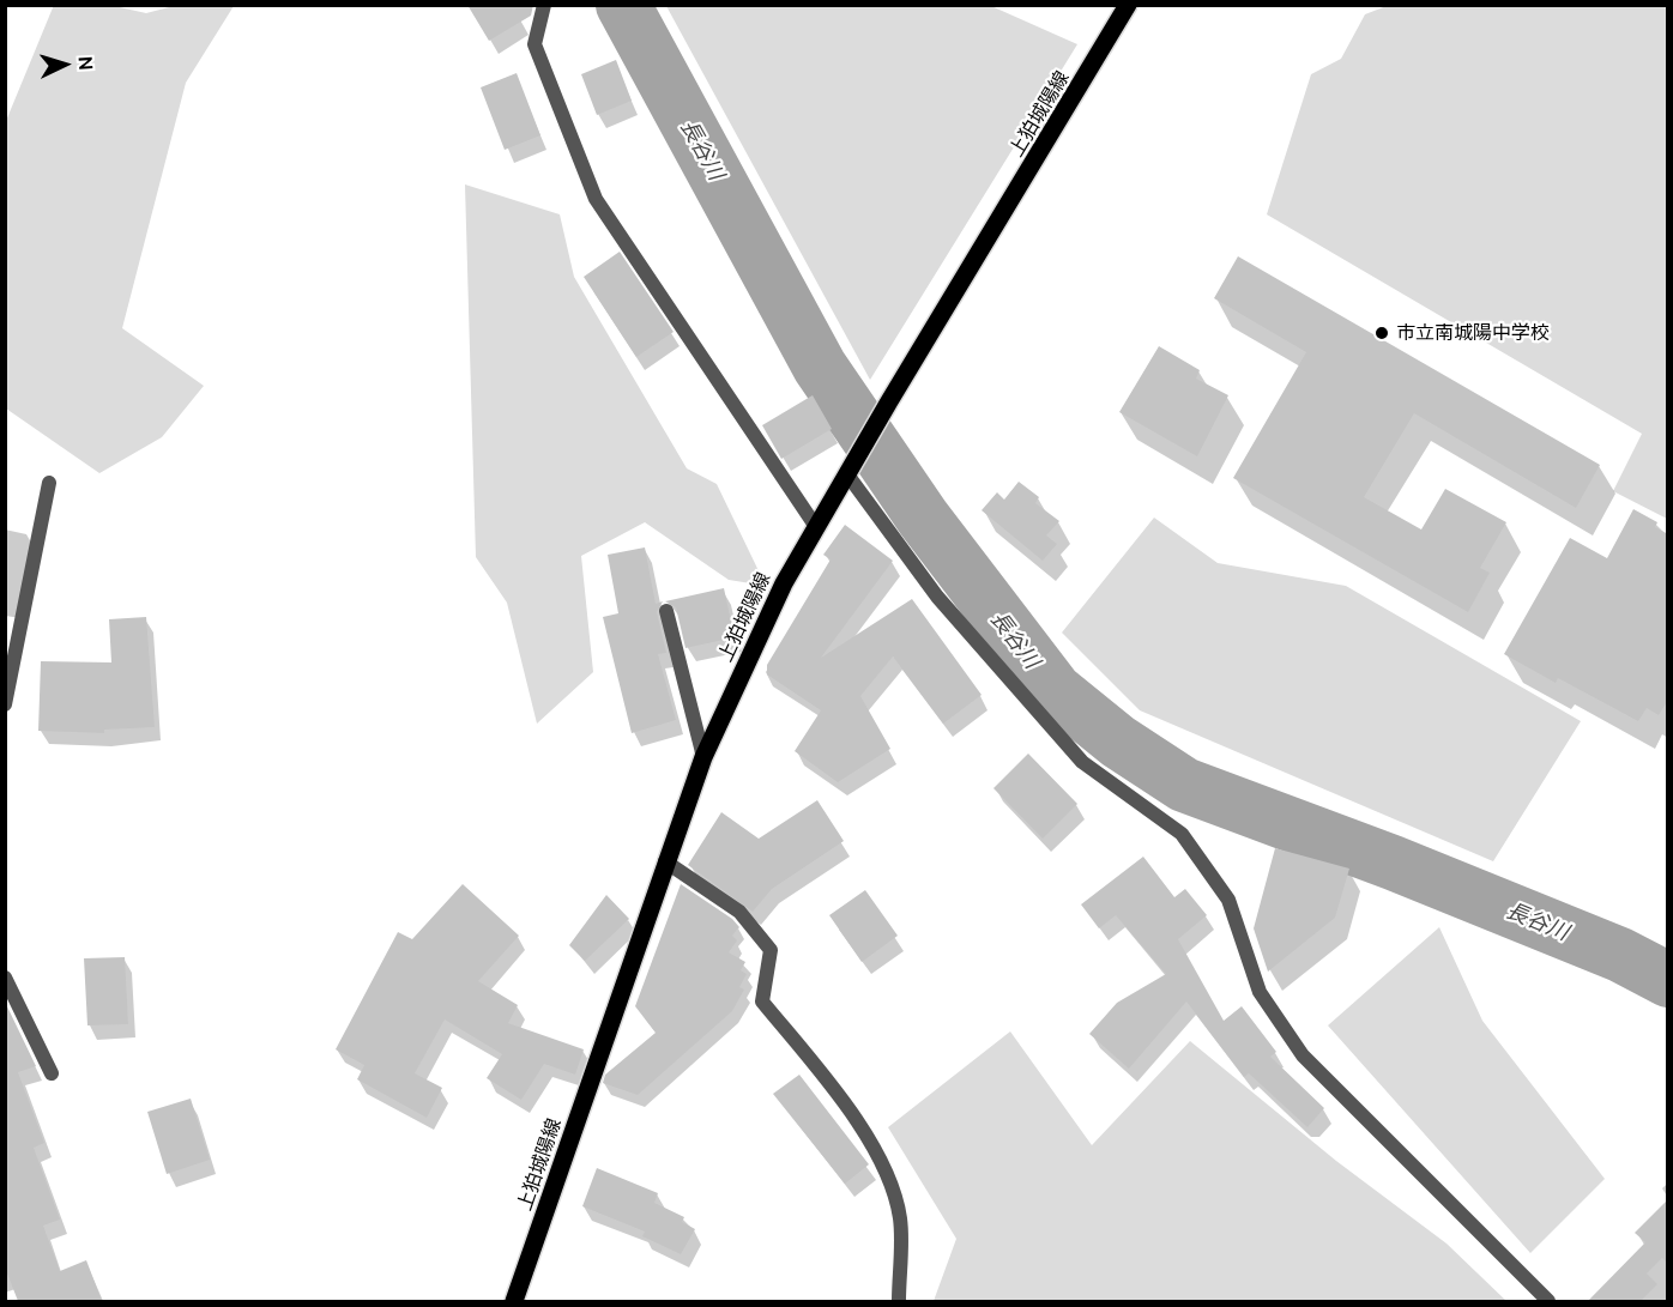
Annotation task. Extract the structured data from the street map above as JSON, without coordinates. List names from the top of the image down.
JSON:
{
  "streets": {
    "main road": ["上狛城陽線"]
  },
  "water": ["長谷川"],
  "places": ["市立南城陽中学校"],
  "north": "right"
}
